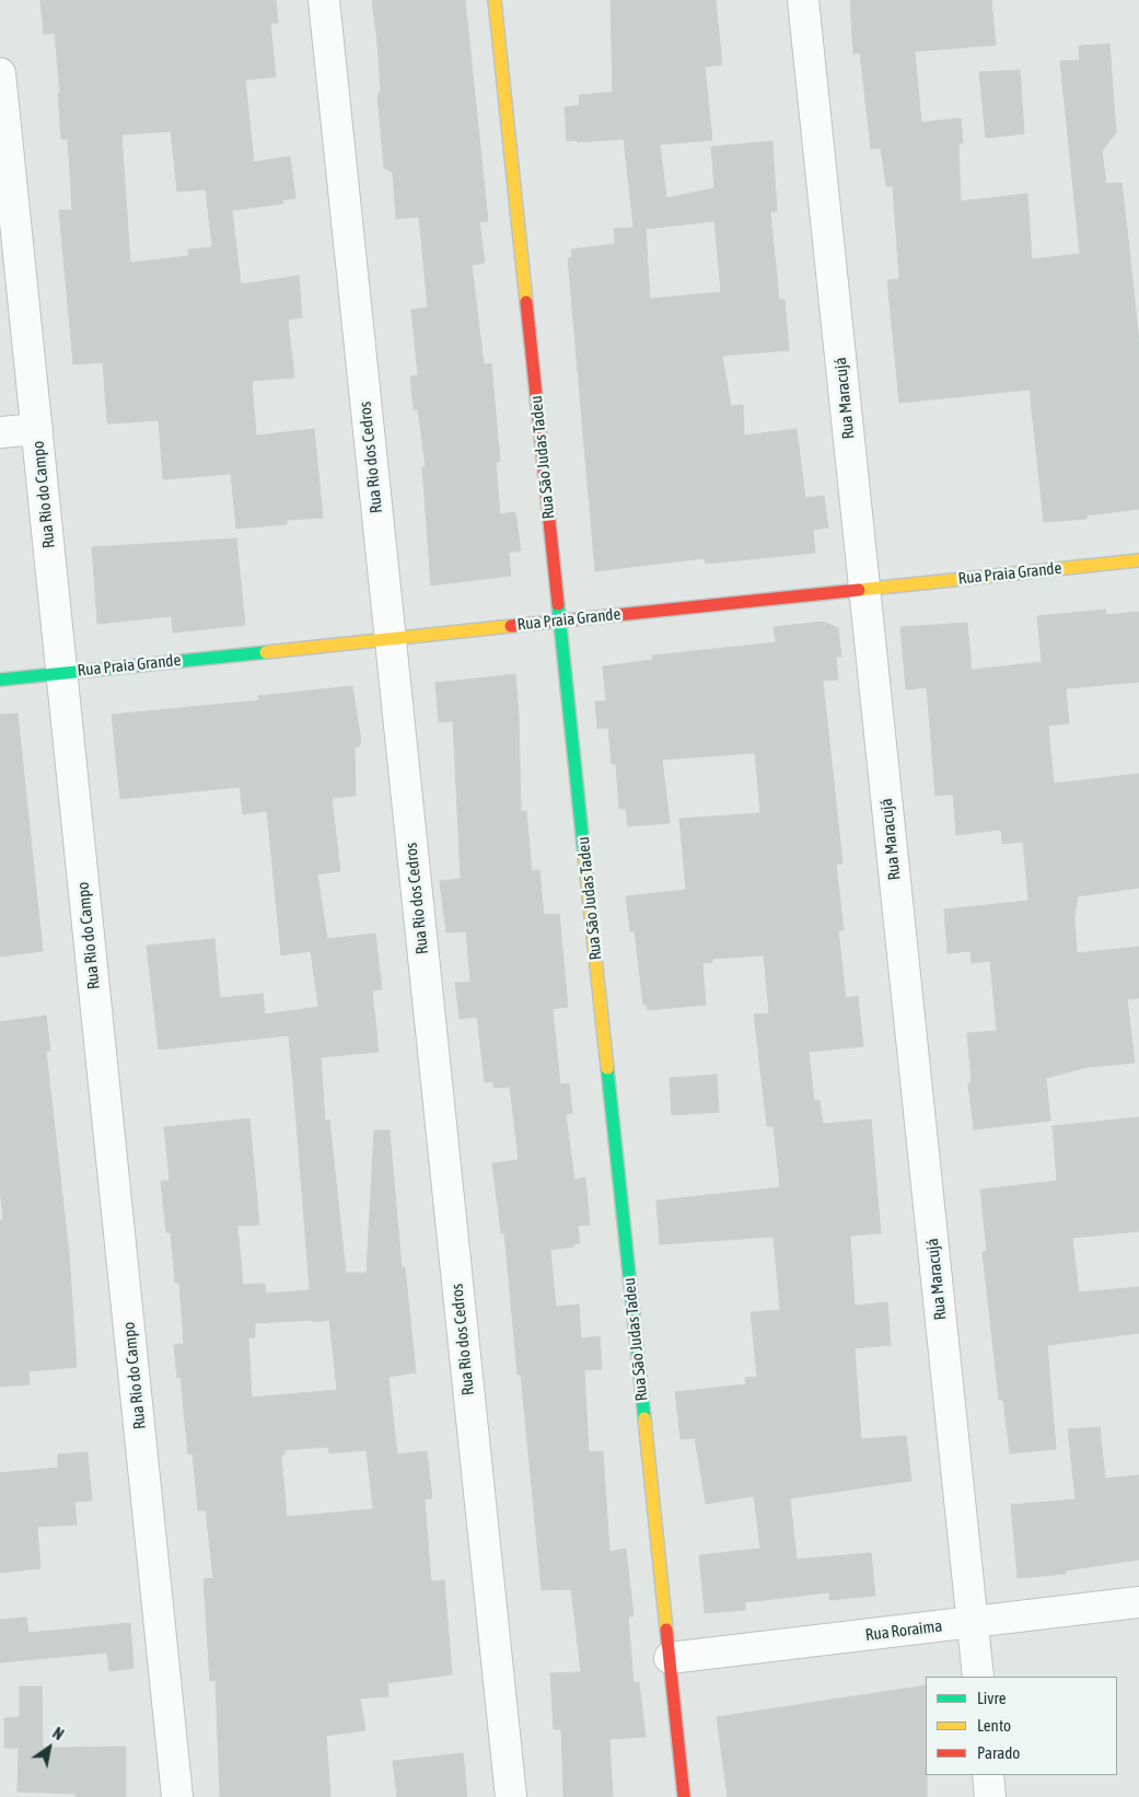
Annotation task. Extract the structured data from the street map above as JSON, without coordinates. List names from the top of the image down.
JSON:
{
  "streets": {
    "street": [
      "Rua Maracujá",
      "Rua Rio dos Cedros",
      "Rua São Judas Tadeu",
      "Rua Rio do Campo",
      "Rua Praia Grande",
      "Rua Roraima"
    ]
  },
  "crossings": [
    ["Rua Maracujá", "Rua Praia Grande"],
    ["Rua Maracujá", "Rua Roraima"],
    ["Rua Rio dos Cedros", "Rua Praia Grande"],
    ["Rua São Judas Tadeu", "Rua Praia Grande"],
    ["Rua São Judas Tadeu", "Rua Roraima"],
    ["Rua Rio do Campo", "Rua Praia Grande"]
  ],
  "legend": ["Livre", "Lento", "Parado"],
  "north": "top right"
}
